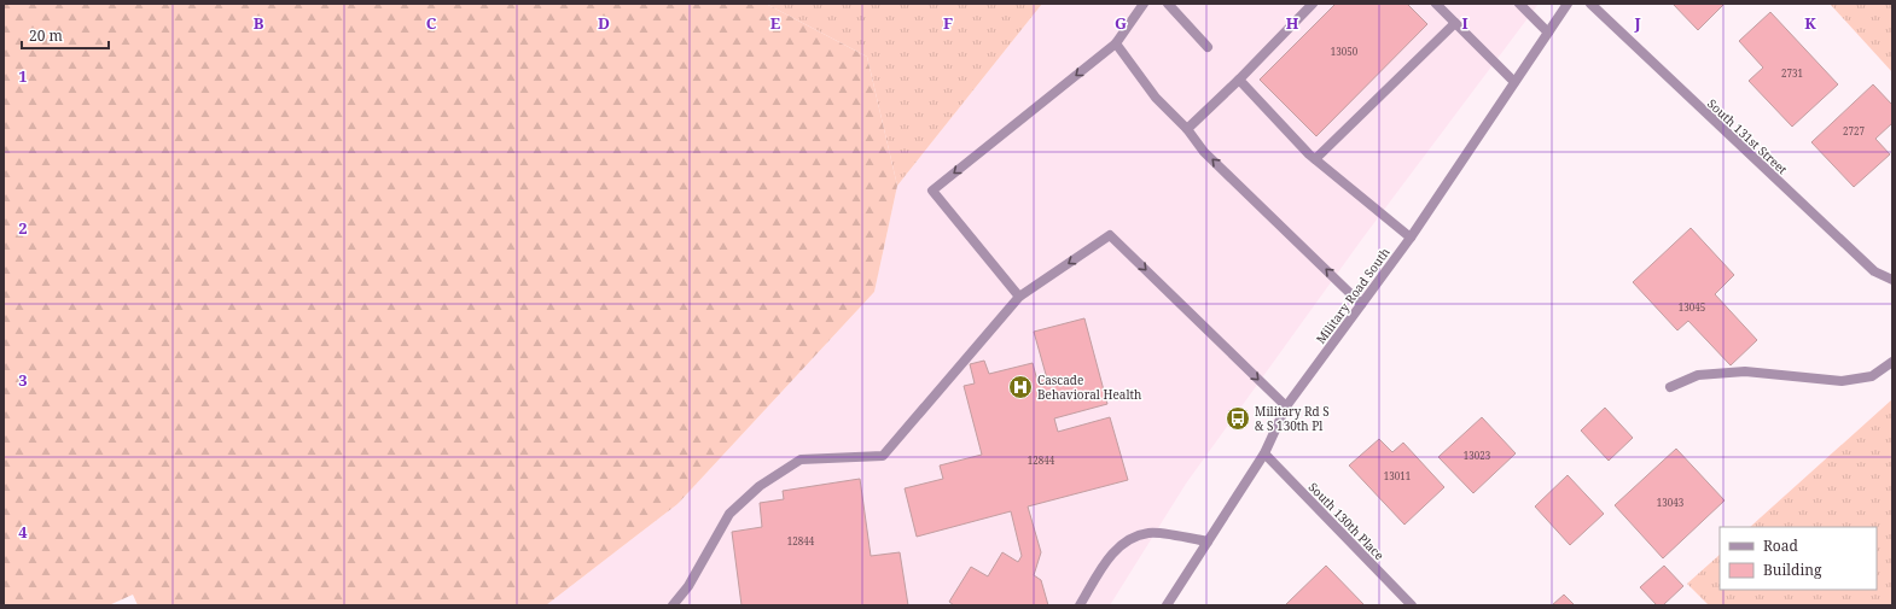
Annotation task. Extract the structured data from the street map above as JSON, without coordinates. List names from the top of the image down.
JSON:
{
  "streets": {
    "street": ["South 131st Street", "Military Road South", "South 130th Place"]
  },
  "crossings": [
    ["Military Road South", "South 130th Place"]
  ],
  "places": {
    "hospital": ["Cascade Behavioral Health"],
    "bus stop": ["Military Rd S & S 130th Pl"]
  },
  "house_numbers": [
    "13050",
    "2731",
    "2727",
    "13045",
    "13023",
    "12844",
    "13011",
    "13043",
    "12844"
  ],
  "legend": ["Road", "Building"],
  "scale_bar": "20 m",
  "grid": {
    "columns": [
      "B",
      "C",
      "D",
      "E",
      "F",
      "G",
      "H",
      "I",
      "J",
      "K"
    ],
    "rows": [
      "1",
      "2",
      "3",
      "4"
    ]
  }
}
